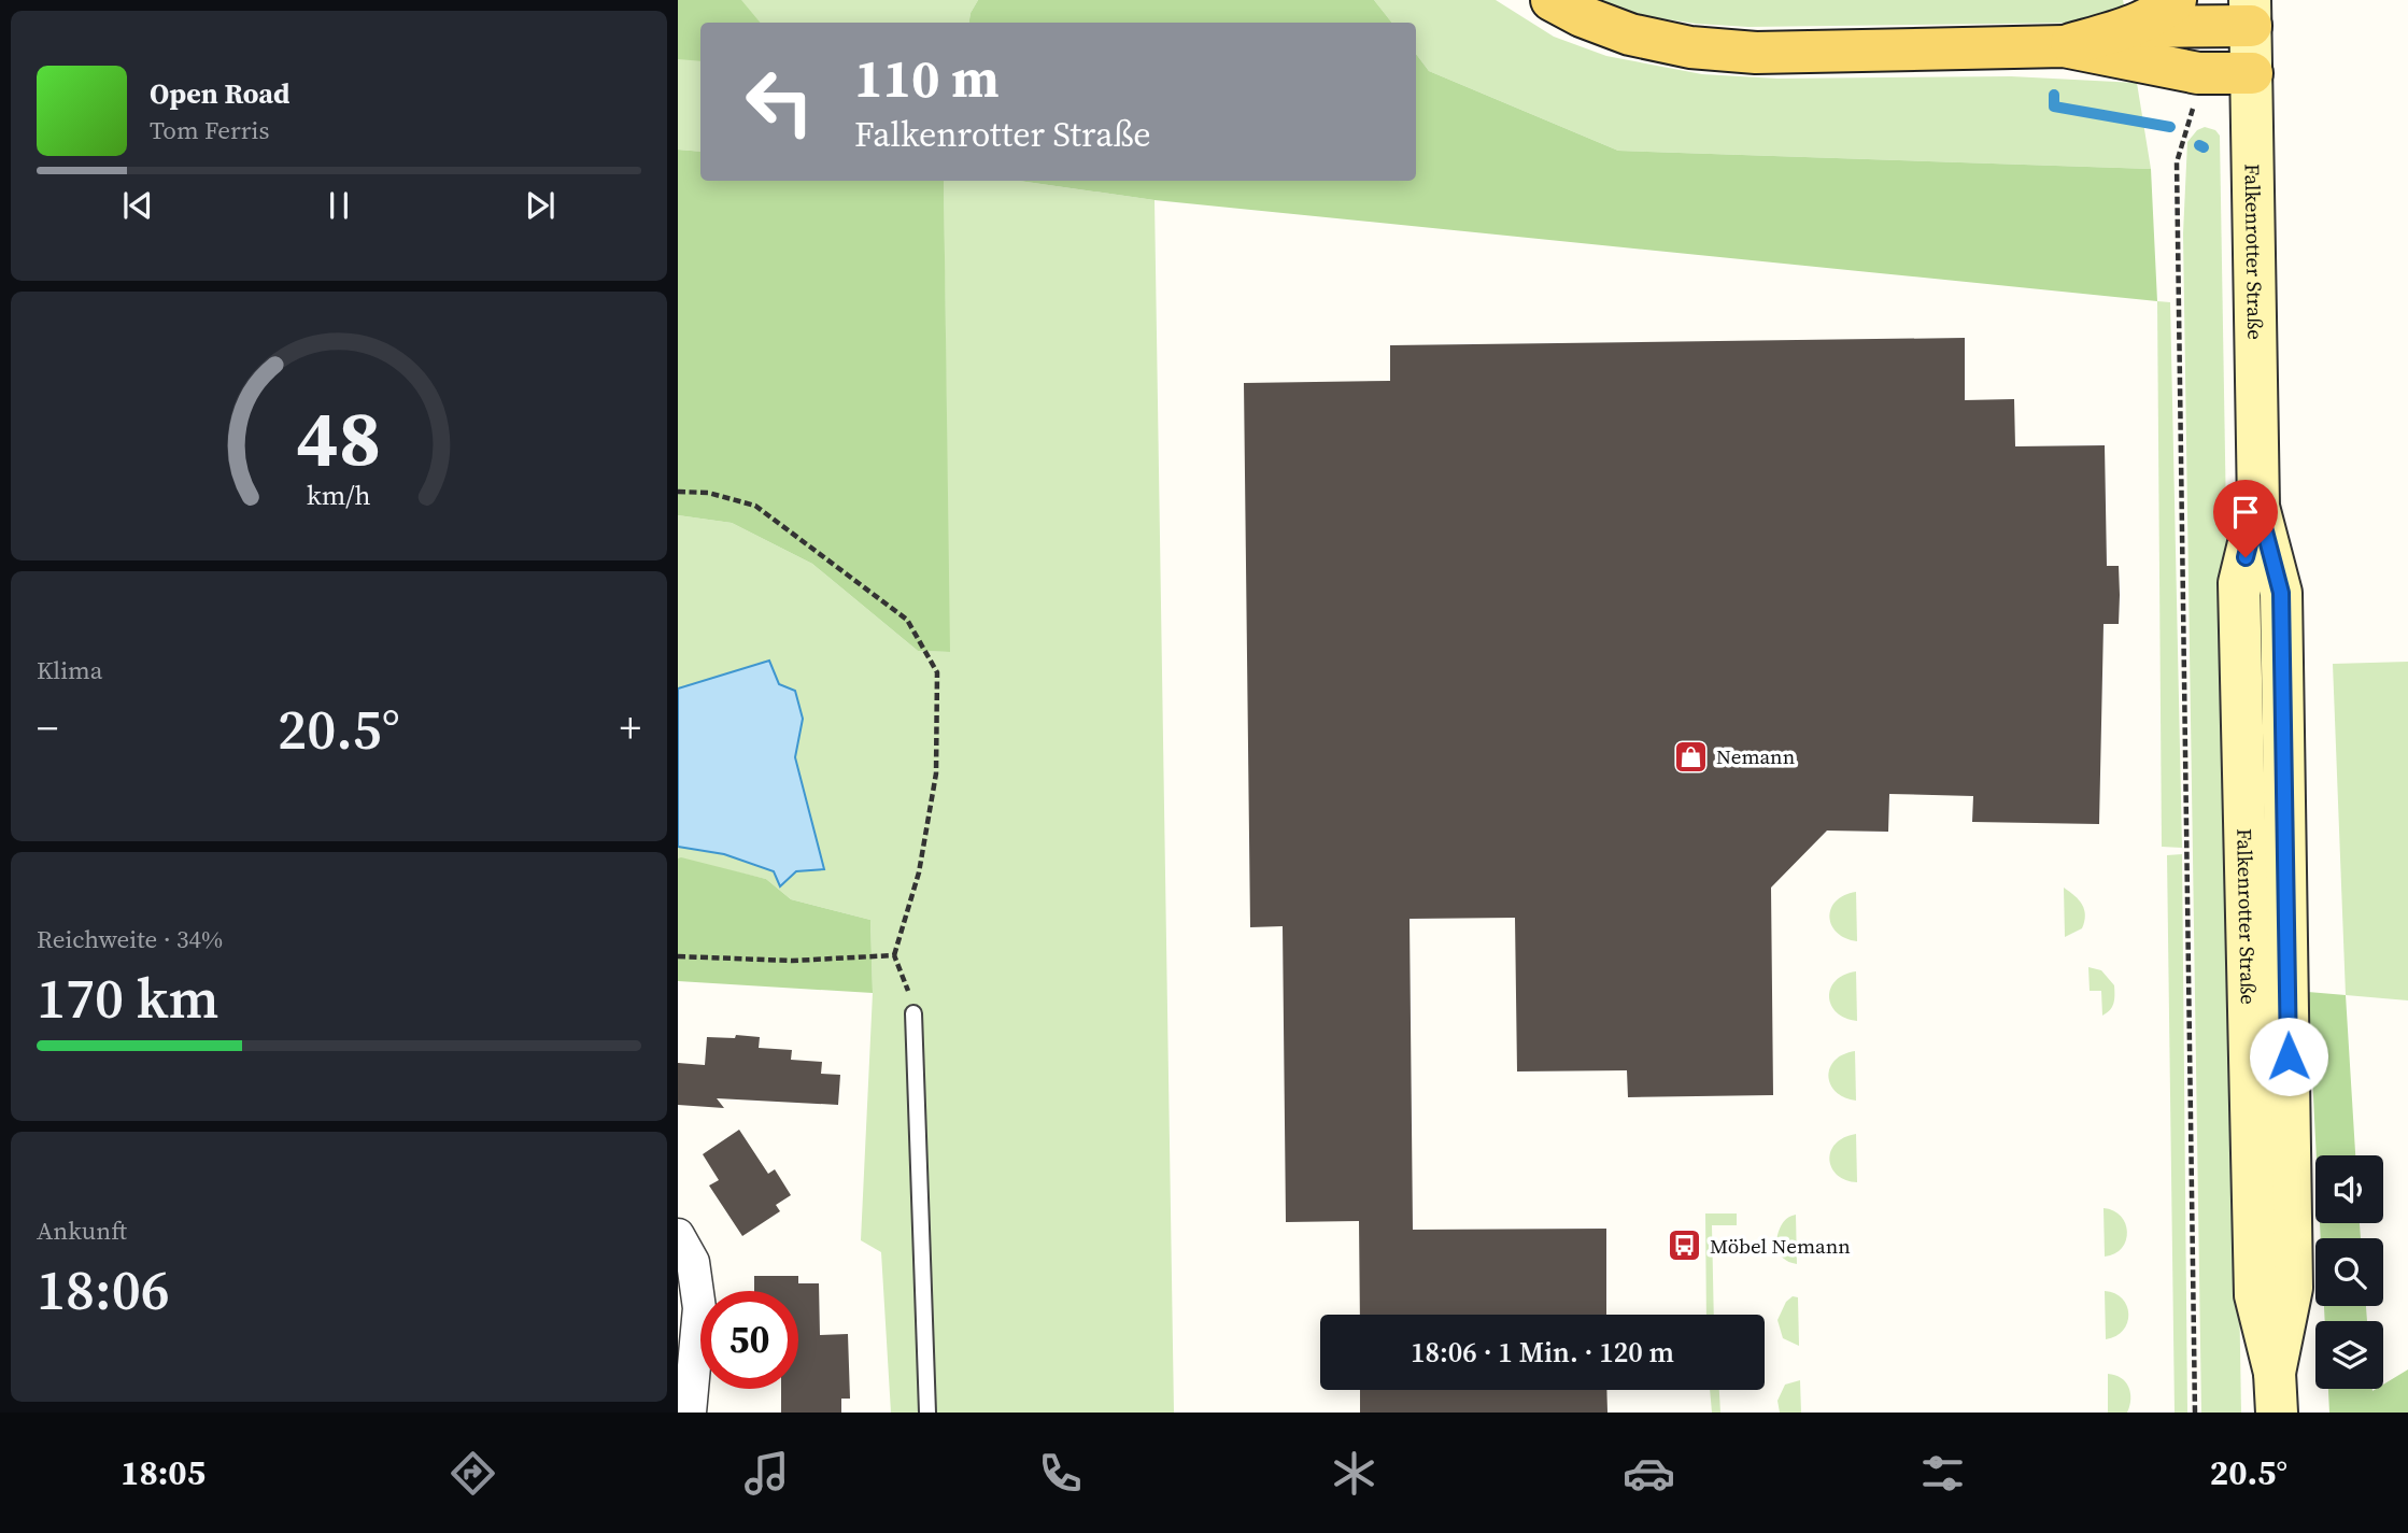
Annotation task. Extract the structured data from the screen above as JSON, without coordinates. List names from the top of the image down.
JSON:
{
  "streets": {
    "main road": ["Falkenrotter Straße"]
  },
  "places": {
    "shop": ["Nemann"],
    "bus stop": ["Möbel Nemann"]
  },
  "page": {
    "turn": ["110 m", "Falkenrotter Straße"],
    "song": ["Open Road", "Tom Ferris"],
    "tile": [
      "Klima",
      ["Reichweite · 34%", "170 km"],
      ["Ankunft", "18:06"]
    ],
    "heat": ["−", "20.5°", "+"],
    "limit": "50",
    "trip": "18:06 · 1 Min. · 120 m",
    "tabs": ["18:05", "20.5°"],
    "gauge": ["48", "km/h"]
  }
}
